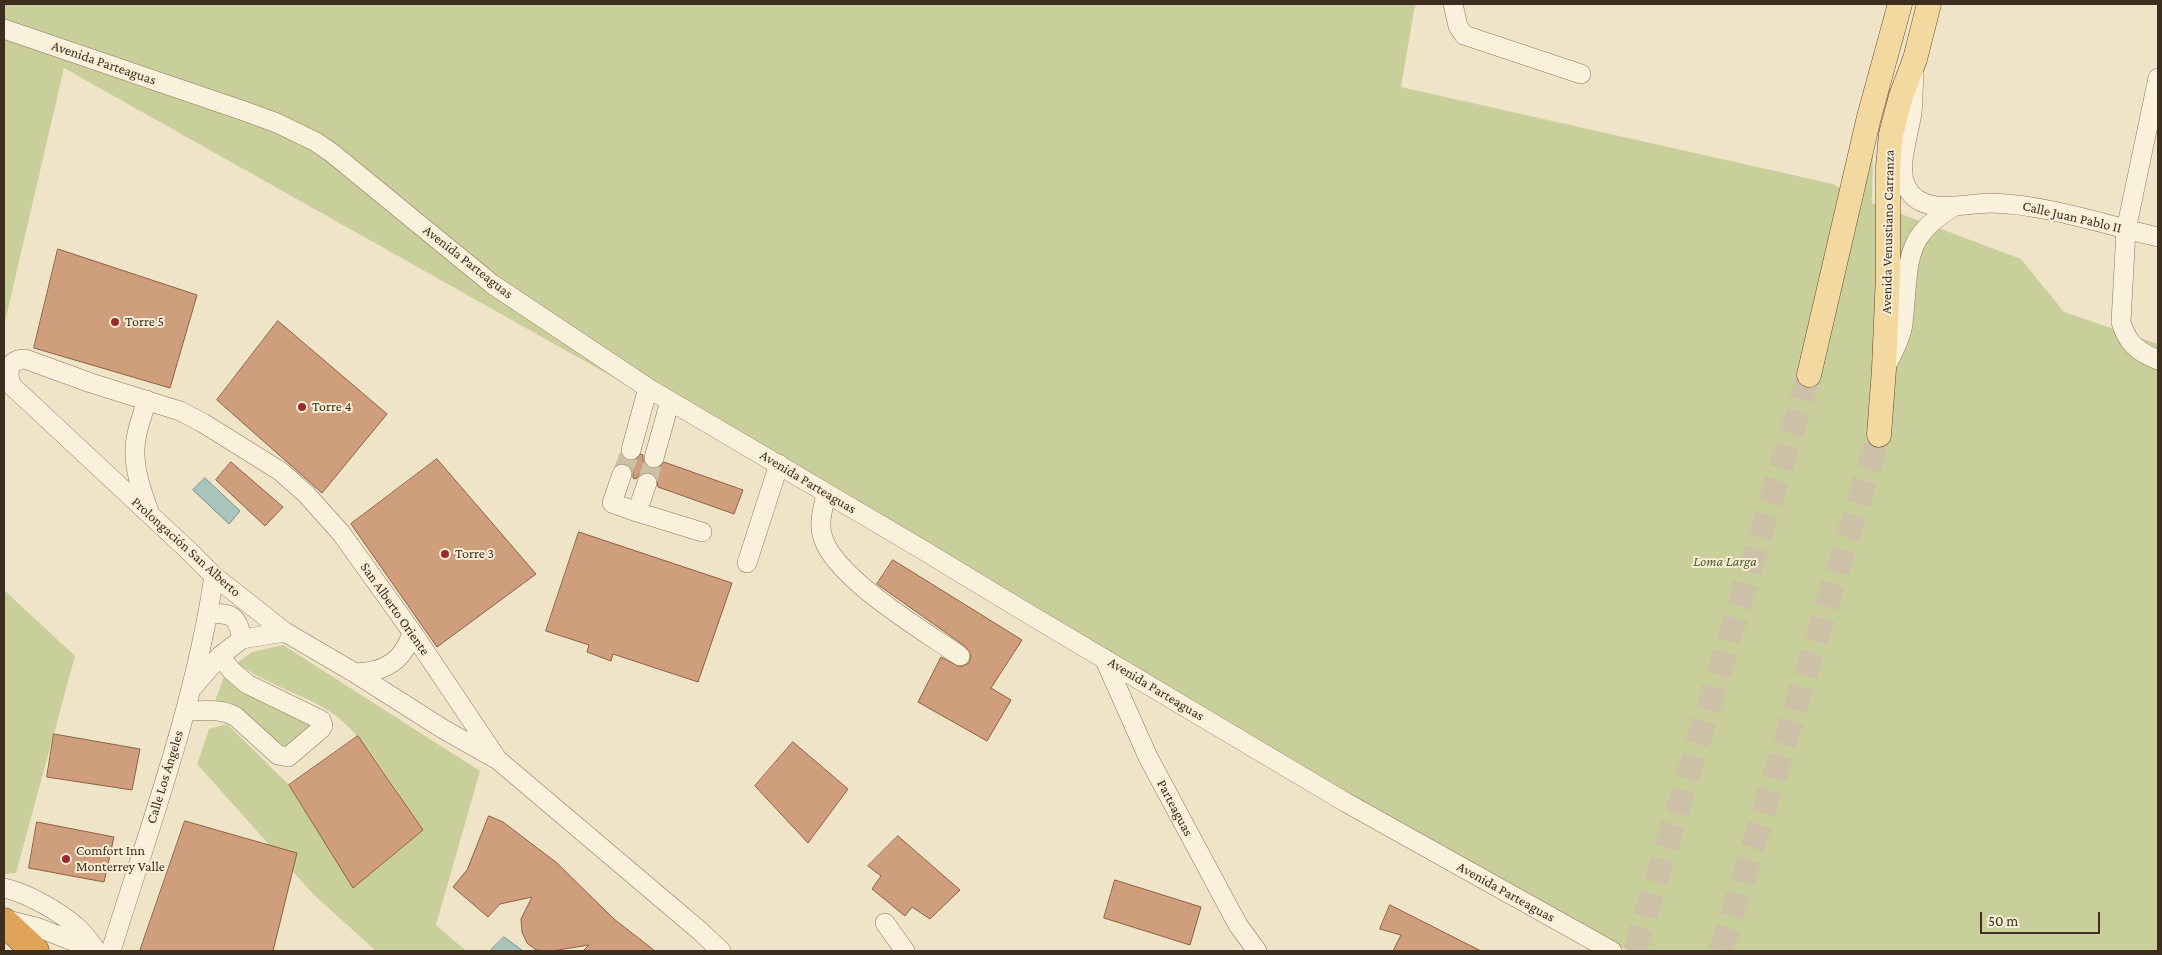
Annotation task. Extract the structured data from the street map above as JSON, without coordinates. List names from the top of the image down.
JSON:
{
  "streets": {
    "main road": ["Avenida Venustiano Carranza"],
    "street": [
      "Avenida Parteaguas",
      "Calle Juan Pablo II",
      "Prolongación San Alberto",
      "San Alberto Oriente",
      "Calle Los Ángeles",
      "Parteaguas"
    ]
  },
  "crossings": [
    ["Avenida Parteaguas", "Parteaguas"],
    ["Calle Juan Pablo II", "Avenida Venustiano Carranza"],
    ["Prolongación San Alberto", "San Alberto Oriente"],
    ["Prolongación San Alberto", "Calle Los Ángeles"]
  ],
  "parks": ["Loma Larga"],
  "places": [
    "Torre 5",
    "Torre 4",
    "Torre 3",
    "Comfort Inn Monterrey Valle"
  ],
  "scale_bar": "50 m"
}
